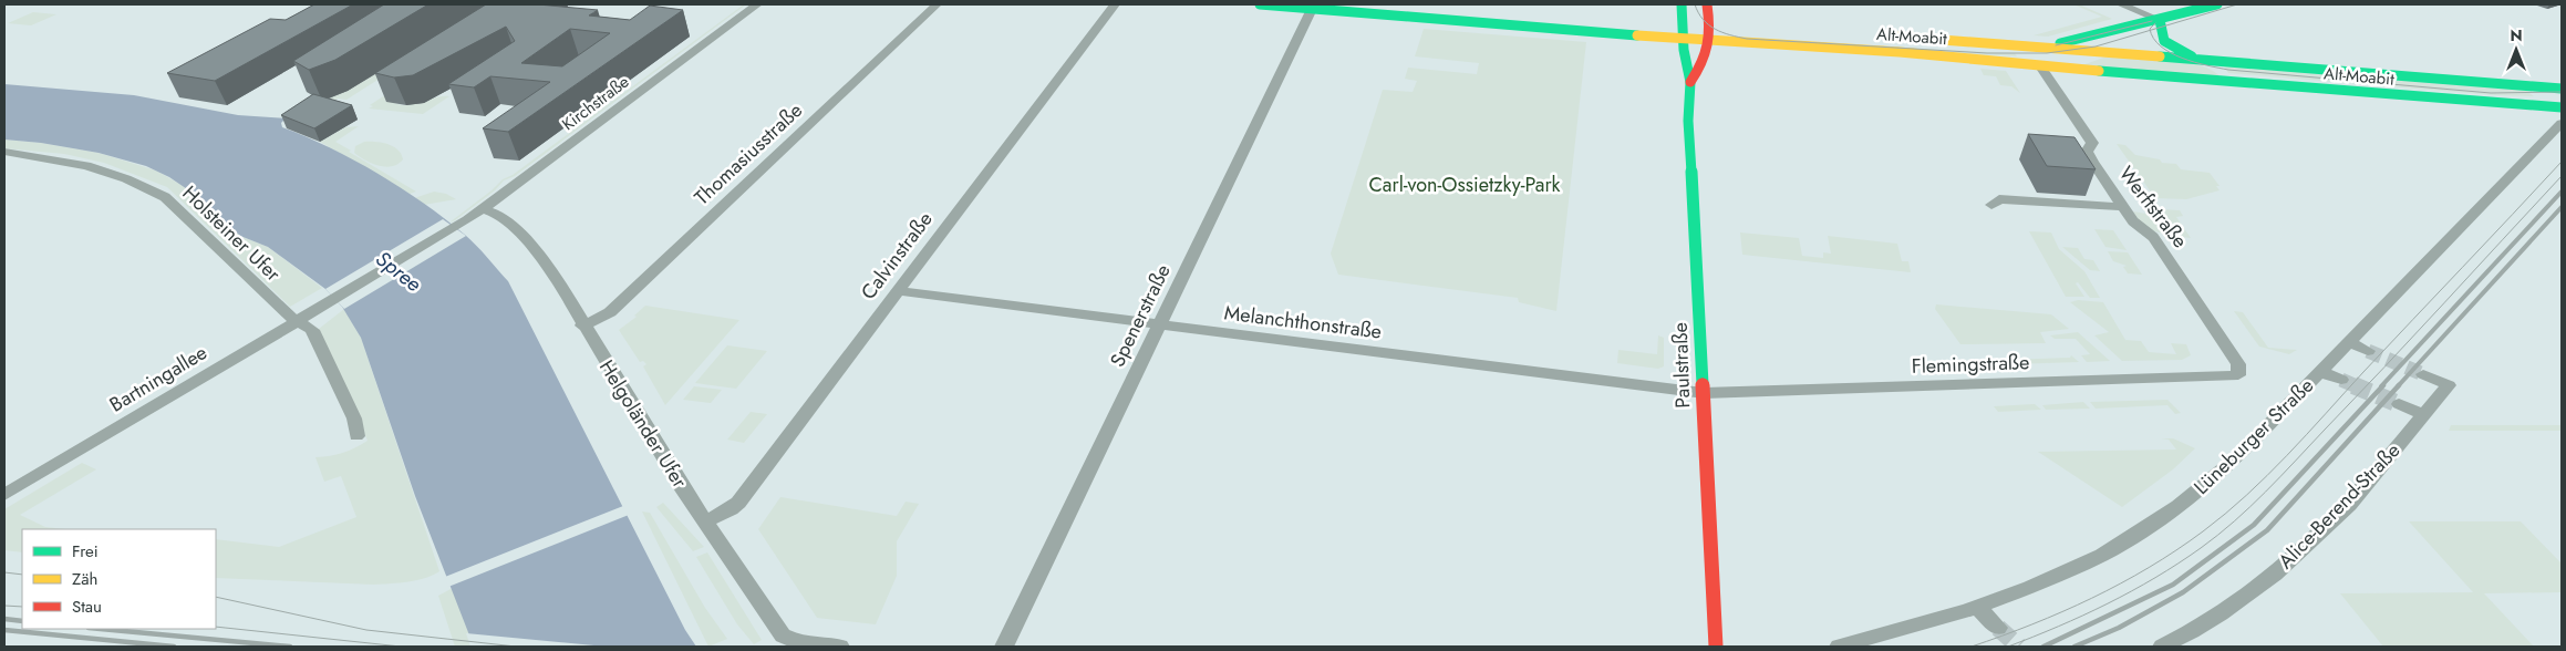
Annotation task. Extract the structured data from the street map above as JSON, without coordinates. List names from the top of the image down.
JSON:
{
  "streets": {
    "street": [
      "Alt-Moabit",
      "Kirchstraße",
      "Thomasiusstraße",
      "Werftstraße",
      "Holsteiner Ufer",
      "Calvinstraße",
      "Spenerstraße",
      "Melanchthonstraße",
      "Flemingstraße",
      "Paulstraße",
      "Bartningallee",
      "Helgoländer Ufer",
      "Lüneburger Straße",
      "Alice-Berend-Straße"
    ]
  },
  "crossings": [
    ["Alt-Moabit", "Werftstraße"],
    ["Alt-Moabit", "Spenerstraße"],
    ["Alt-Moabit", "Paulstraße"],
    ["Kirchstraße", "Bartningallee"],
    ["Kirchstraße", "Helgoländer Ufer"],
    ["Thomasiusstraße", "Helgoländer Ufer"],
    ["Werftstraße", "Flemingstraße"],
    ["Holsteiner Ufer", "Bartningallee"],
    ["Calvinstraße", "Melanchthonstraße"],
    ["Calvinstraße", "Helgoländer Ufer"],
    ["Spenerstraße", "Melanchthonstraße"],
    ["Melanchthonstraße", "Flemingstraße"],
    ["Melanchthonstraße", "Paulstraße"],
    ["Flemingstraße", "Paulstraße"]
  ],
  "water": ["Spree"],
  "parks": ["Carl-von-Ossietzky-Park"],
  "legend": ["Frei", "Zäh", "Stau"],
  "north": "top"
}
